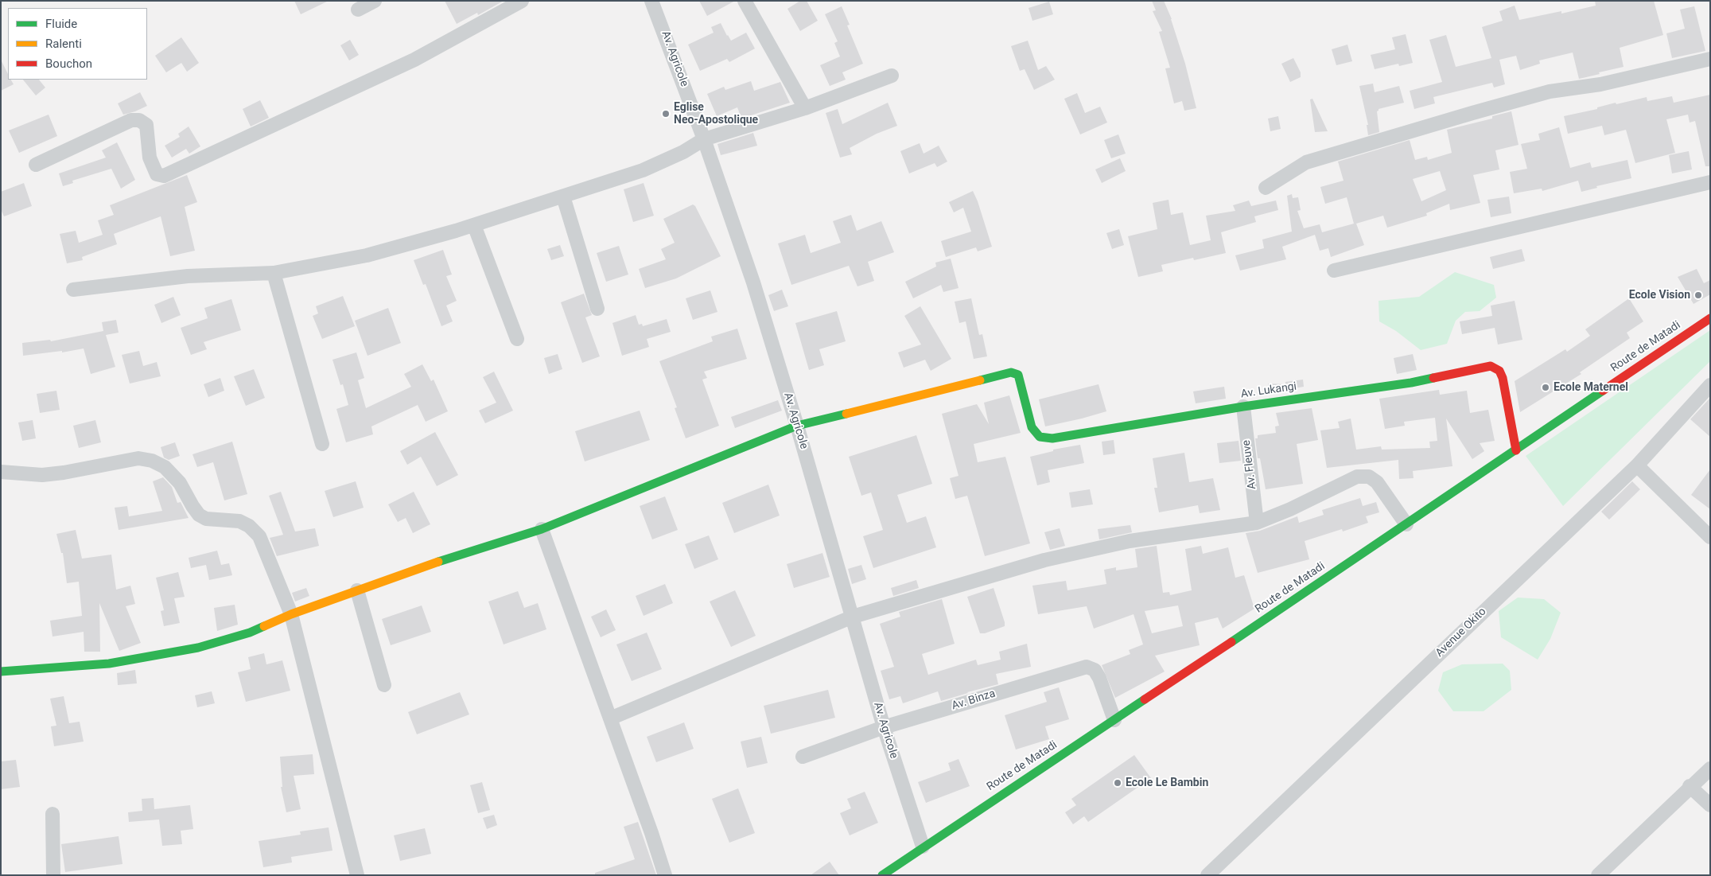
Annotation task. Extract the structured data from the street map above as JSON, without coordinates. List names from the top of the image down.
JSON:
{
  "streets": {
    "street": [
      "Av. Agricole",
      "Route de Matadi",
      "Av. Lukangi",
      "Av. Fleuve",
      "Avenue Okito",
      "Av. Binza"
    ]
  },
  "crossings": [
    ["Av. Agricole", "Route de Matadi"],
    ["Av. Agricole", "Av. Lukangi"],
    ["Av. Agricole", "Av. Binza"],
    ["Route de Matadi", "Av. Lukangi"],
    ["Route de Matadi", "Av. Binza"],
    ["Av. Lukangi", "Av. Fleuve"]
  ],
  "places": [
    "Eglise Neo-Apostolique",
    "Ecole Vision",
    "Ecole Maternel",
    "Ecole Le Bambin"
  ],
  "legend": ["Fluide", "Ralenti", "Bouchon"]
}
